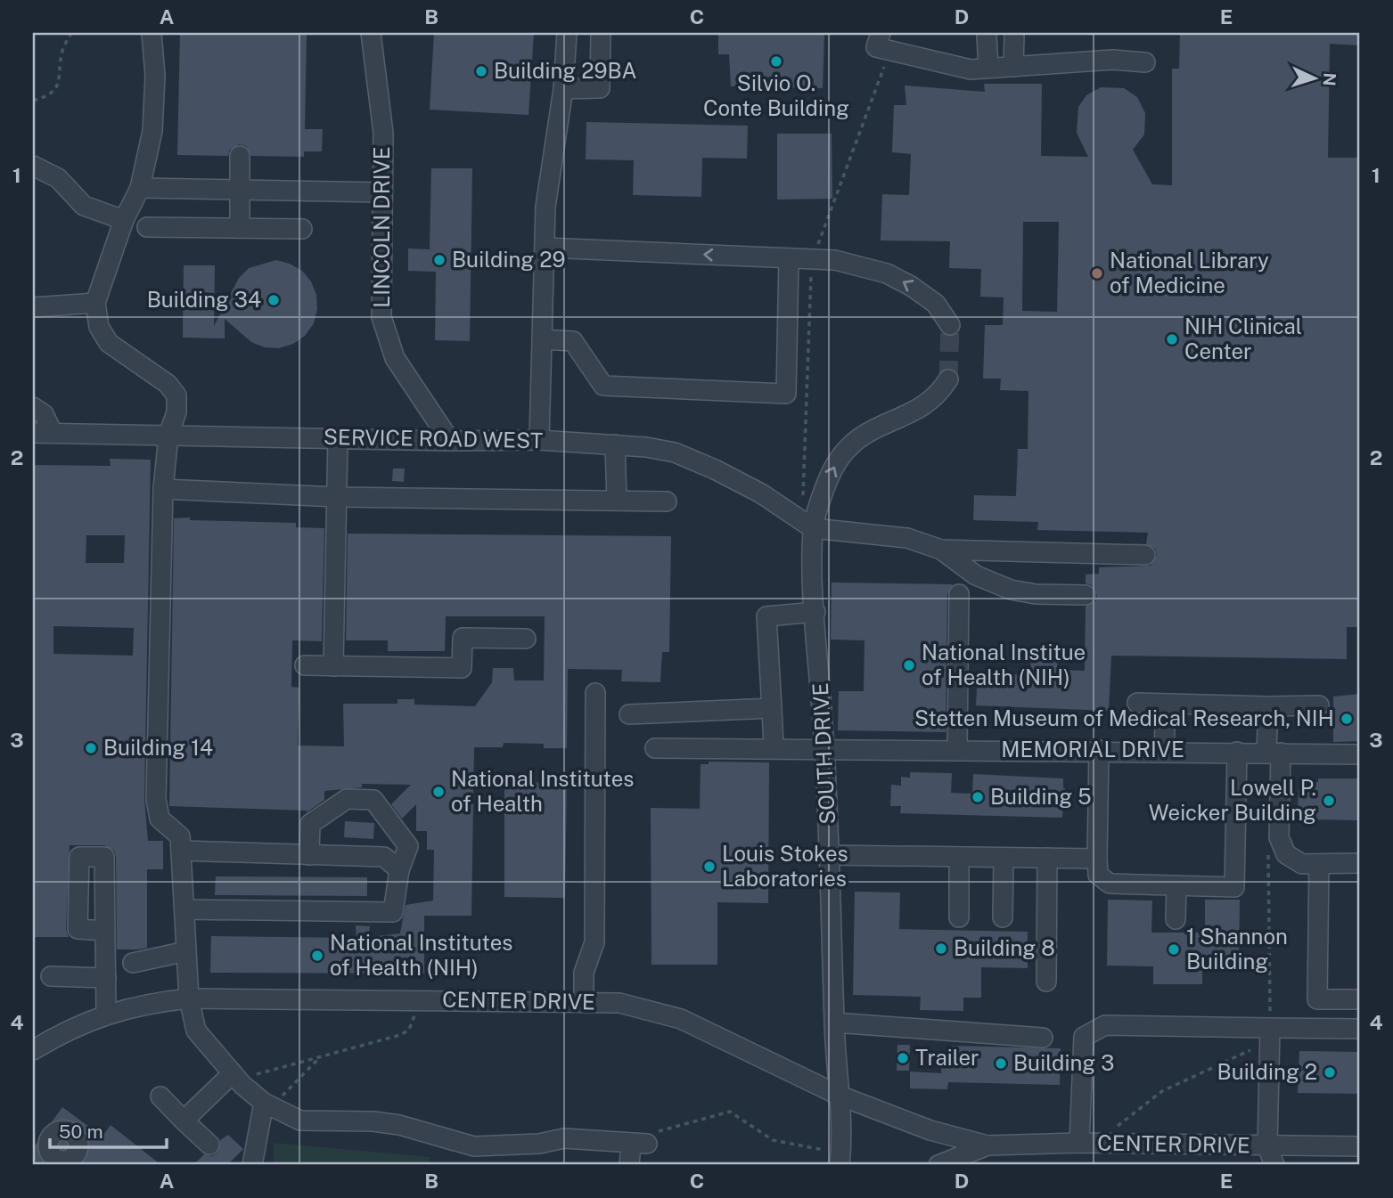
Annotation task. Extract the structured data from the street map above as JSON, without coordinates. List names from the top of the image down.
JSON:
{
  "streets": {
    "street": [
      "LINCOLN DRIVE",
      "SERVICE ROAD WEST",
      "MEMORIAL DRIVE",
      "SOUTH DRIVE",
      "CENTER DRIVE"
    ]
  },
  "crossings": [
    ["LINCOLN DRIVE", "SERVICE ROAD WEST"],
    ["SERVICE ROAD WEST", "SOUTH DRIVE"],
    ["MEMORIAL DRIVE", "SOUTH DRIVE"],
    ["SOUTH DRIVE", "CENTER DRIVE"]
  ],
  "places": [
    "Silvio O. Conte Building",
    "Building 29BA",
    "Building 29",
    "National Library of Medicine",
    "Building 34",
    "NIH Clinical Center",
    "National Institue of Health (NIH)",
    "Stetten Museum of Medical Research, NIH",
    "Building 14",
    "National Institutes of Health",
    "Building 5",
    "Lowell P. Weicker Building",
    "Louis Stokes Laboratories",
    "Building 8",
    "1 Shannon Building",
    "National Institutes of Health (NIH)",
    "Trailer",
    "Building 3",
    "Building 2"
  ],
  "scale_bar": "50 m",
  "north": "right",
  "grid": {
    "columns": [
      "A",
      "B",
      "C",
      "D",
      "E"
    ],
    "rows": [
      "1",
      "2",
      "3",
      "4"
    ]
  }
}
